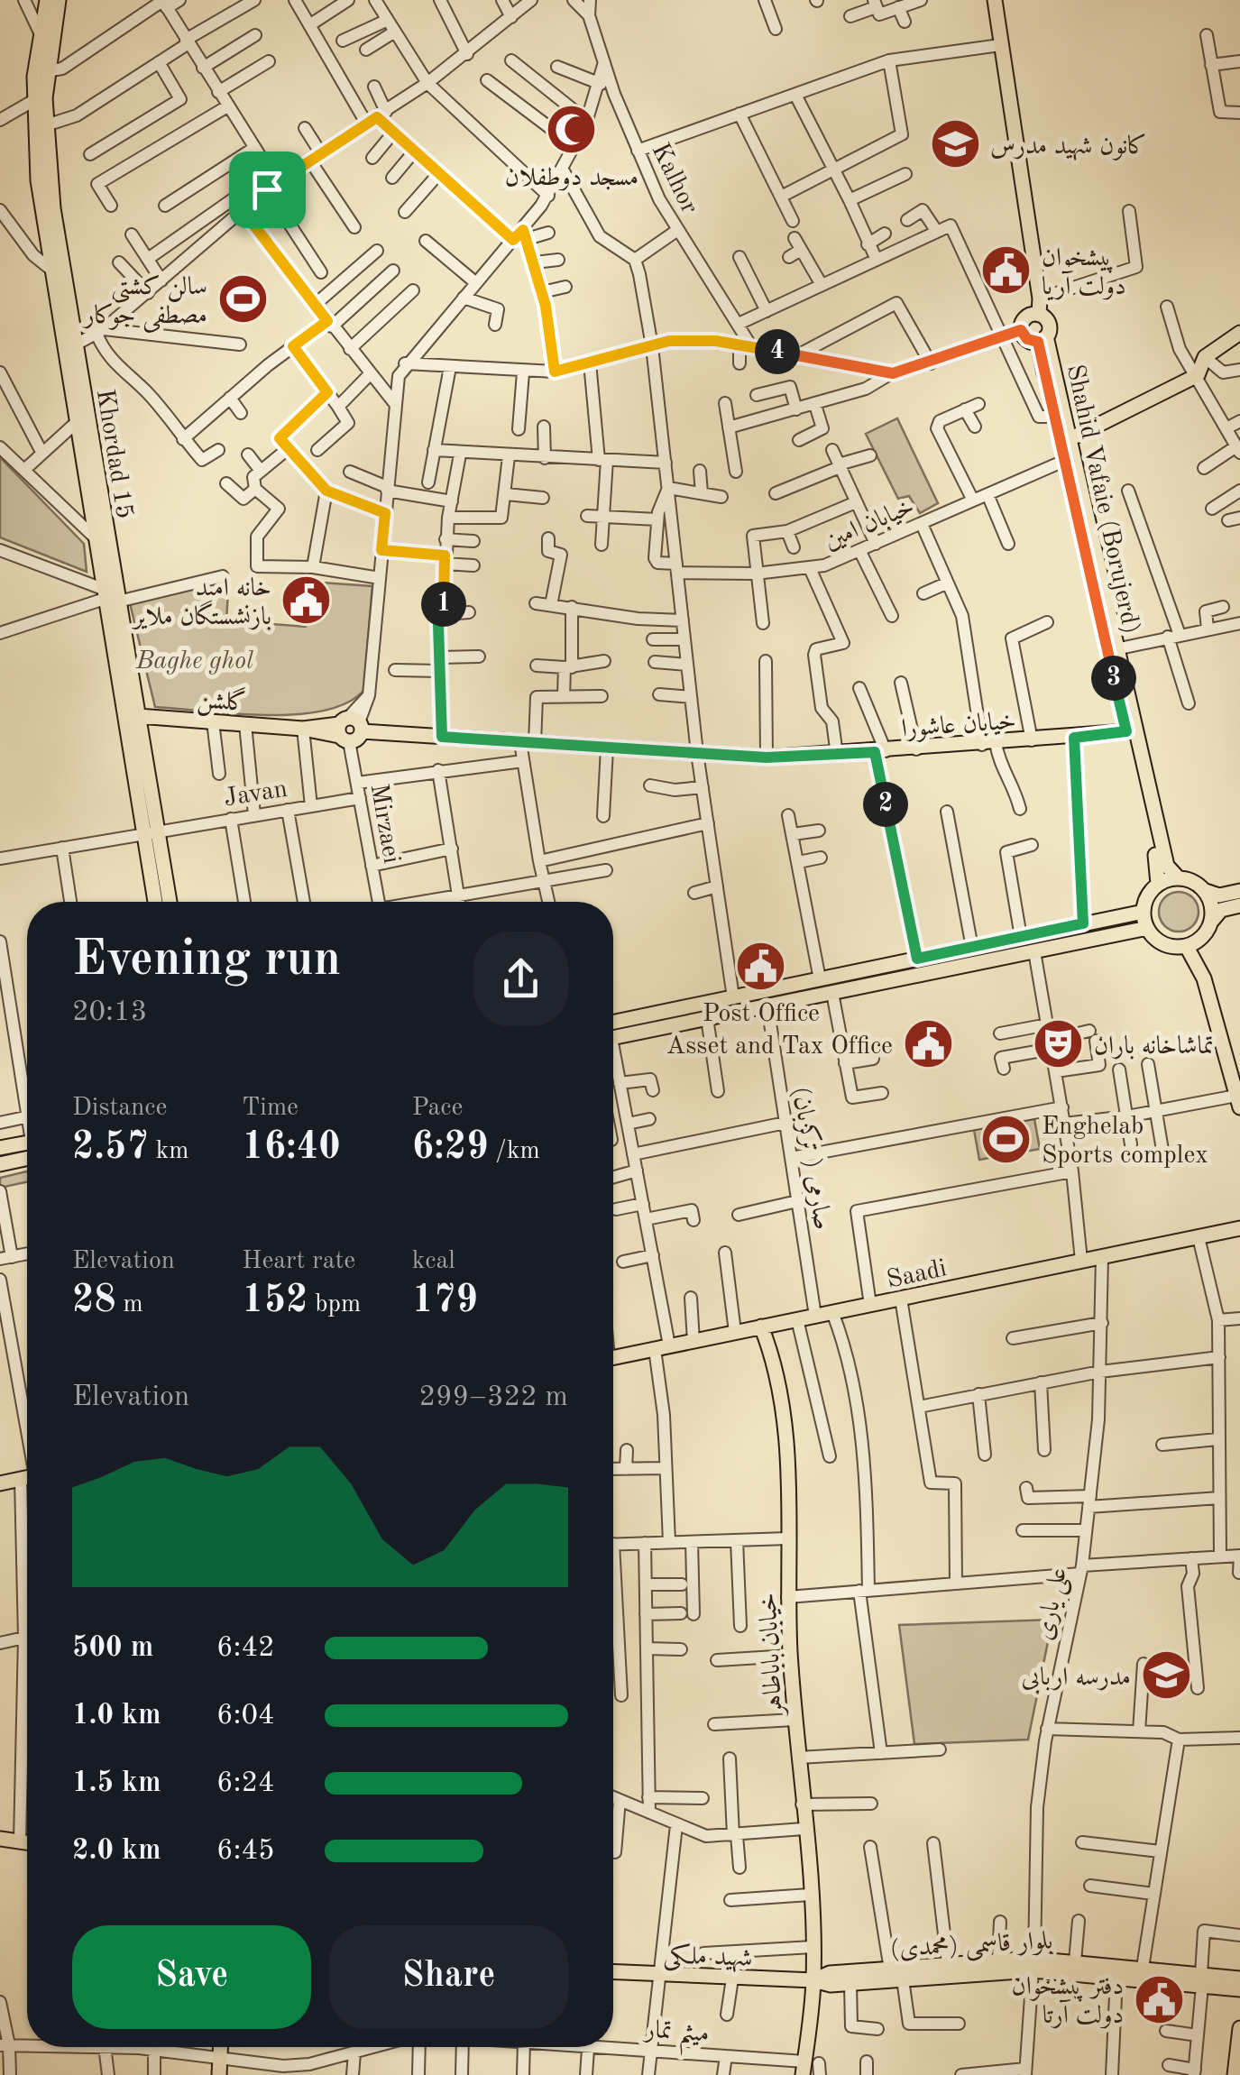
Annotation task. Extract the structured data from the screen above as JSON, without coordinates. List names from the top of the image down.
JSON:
{
  "streets": {
    "main road": [
      "Khordad 15",
      "Shahid Vafaie (Borujerd)",
      "گلشن",
      "خیابان عاشورا",
      "Saadi",
      "خیابان باباطاهر",
      "بلوار قاسمی (محمدی)",
      "شهید ملکی"
    ],
    "street": [
      "Kalhor",
      "خیابان امین",
      "Javan",
      "Mirzaei",
      "صارمی ( ترکزبان)",
      "علی یاری",
      "میثم تمار"
    ]
  },
  "crossings": [
    ["Khordad 15", "گلشن"],
    ["Khordad 15", "Javan"],
    ["Shahid Vafaie (Borujerd)", "خیابان امین"],
    ["Shahid Vafaie (Borujerd)", "خیابان عاشورا"],
    ["گلشن", "خیابان عاشورا"],
    ["گلشن", "Mirzaei"],
    ["خیابان عاشورا", "Mirzaei"],
    ["Javan", "Mirzaei"],
    ["صارمی ( ترکزبان)", "Saadi"],
    ["Saadi", "علی یاری"],
    ["Saadi", "خیابان باباطاهر"],
    ["علی یاری", "بلوار قاسمی (محمدی)"],
    ["خیابان باباطاهر", "بلوار قاسمی (محمدی)"],
    ["خیابان باباطاهر", "شهید ملکی"],
    ["خیابان باباطاهر", "میثم تمار"],
    ["بلوار قاسمی (محمدی)", "شهید ملکی"]
  ],
  "parks": ["Baghe ghol"],
  "places": {
    "mosque": ["مسجد دوطفلان"],
    "school or university": ["کانون شهید مدرس", "مدرسه اربابی"],
    "public building": [
      "پیشخوان دولت آریا",
      "خانه امید بازنشستگان ملایر",
      "Post Office",
      "Asset and Tax Office",
      "دفتر پیشخوان دولت آرتا"
    ],
    "sports": ["سالن کشتی مصطفی جوکار", "Enghelab Sports complex"],
    "theatre": ["تماشاخانه باران"]
  },
  "page": {
    "pins": [
      "4",
      "1",
      "3",
      "2"
    ],
    "heading": ["Evening run", "20:13"],
    "stats": [
      ["Distance", "2.57 km"],
      ["Time", "16:40"],
      ["Pace", "6:29 /km"],
      ["Elevation", "28 m"],
      ["Heart rate", "152 bpm"],
      ["kcal", "179"]
    ],
    "chart": ["Elevation", "299–322 m"],
    "list": [
      {
        "name": "500 m",
        "note": "6:42"
      },
      {
        "name": "1.0 km",
        "note": "6:04"
      },
      {
        "name": "1.5 km",
        "note": "6:24"
      },
      {
        "name": "2.0 km",
        "note": "6:45"
      }
    ],
    "buttons": ["Save", "Share"]
  }
}
